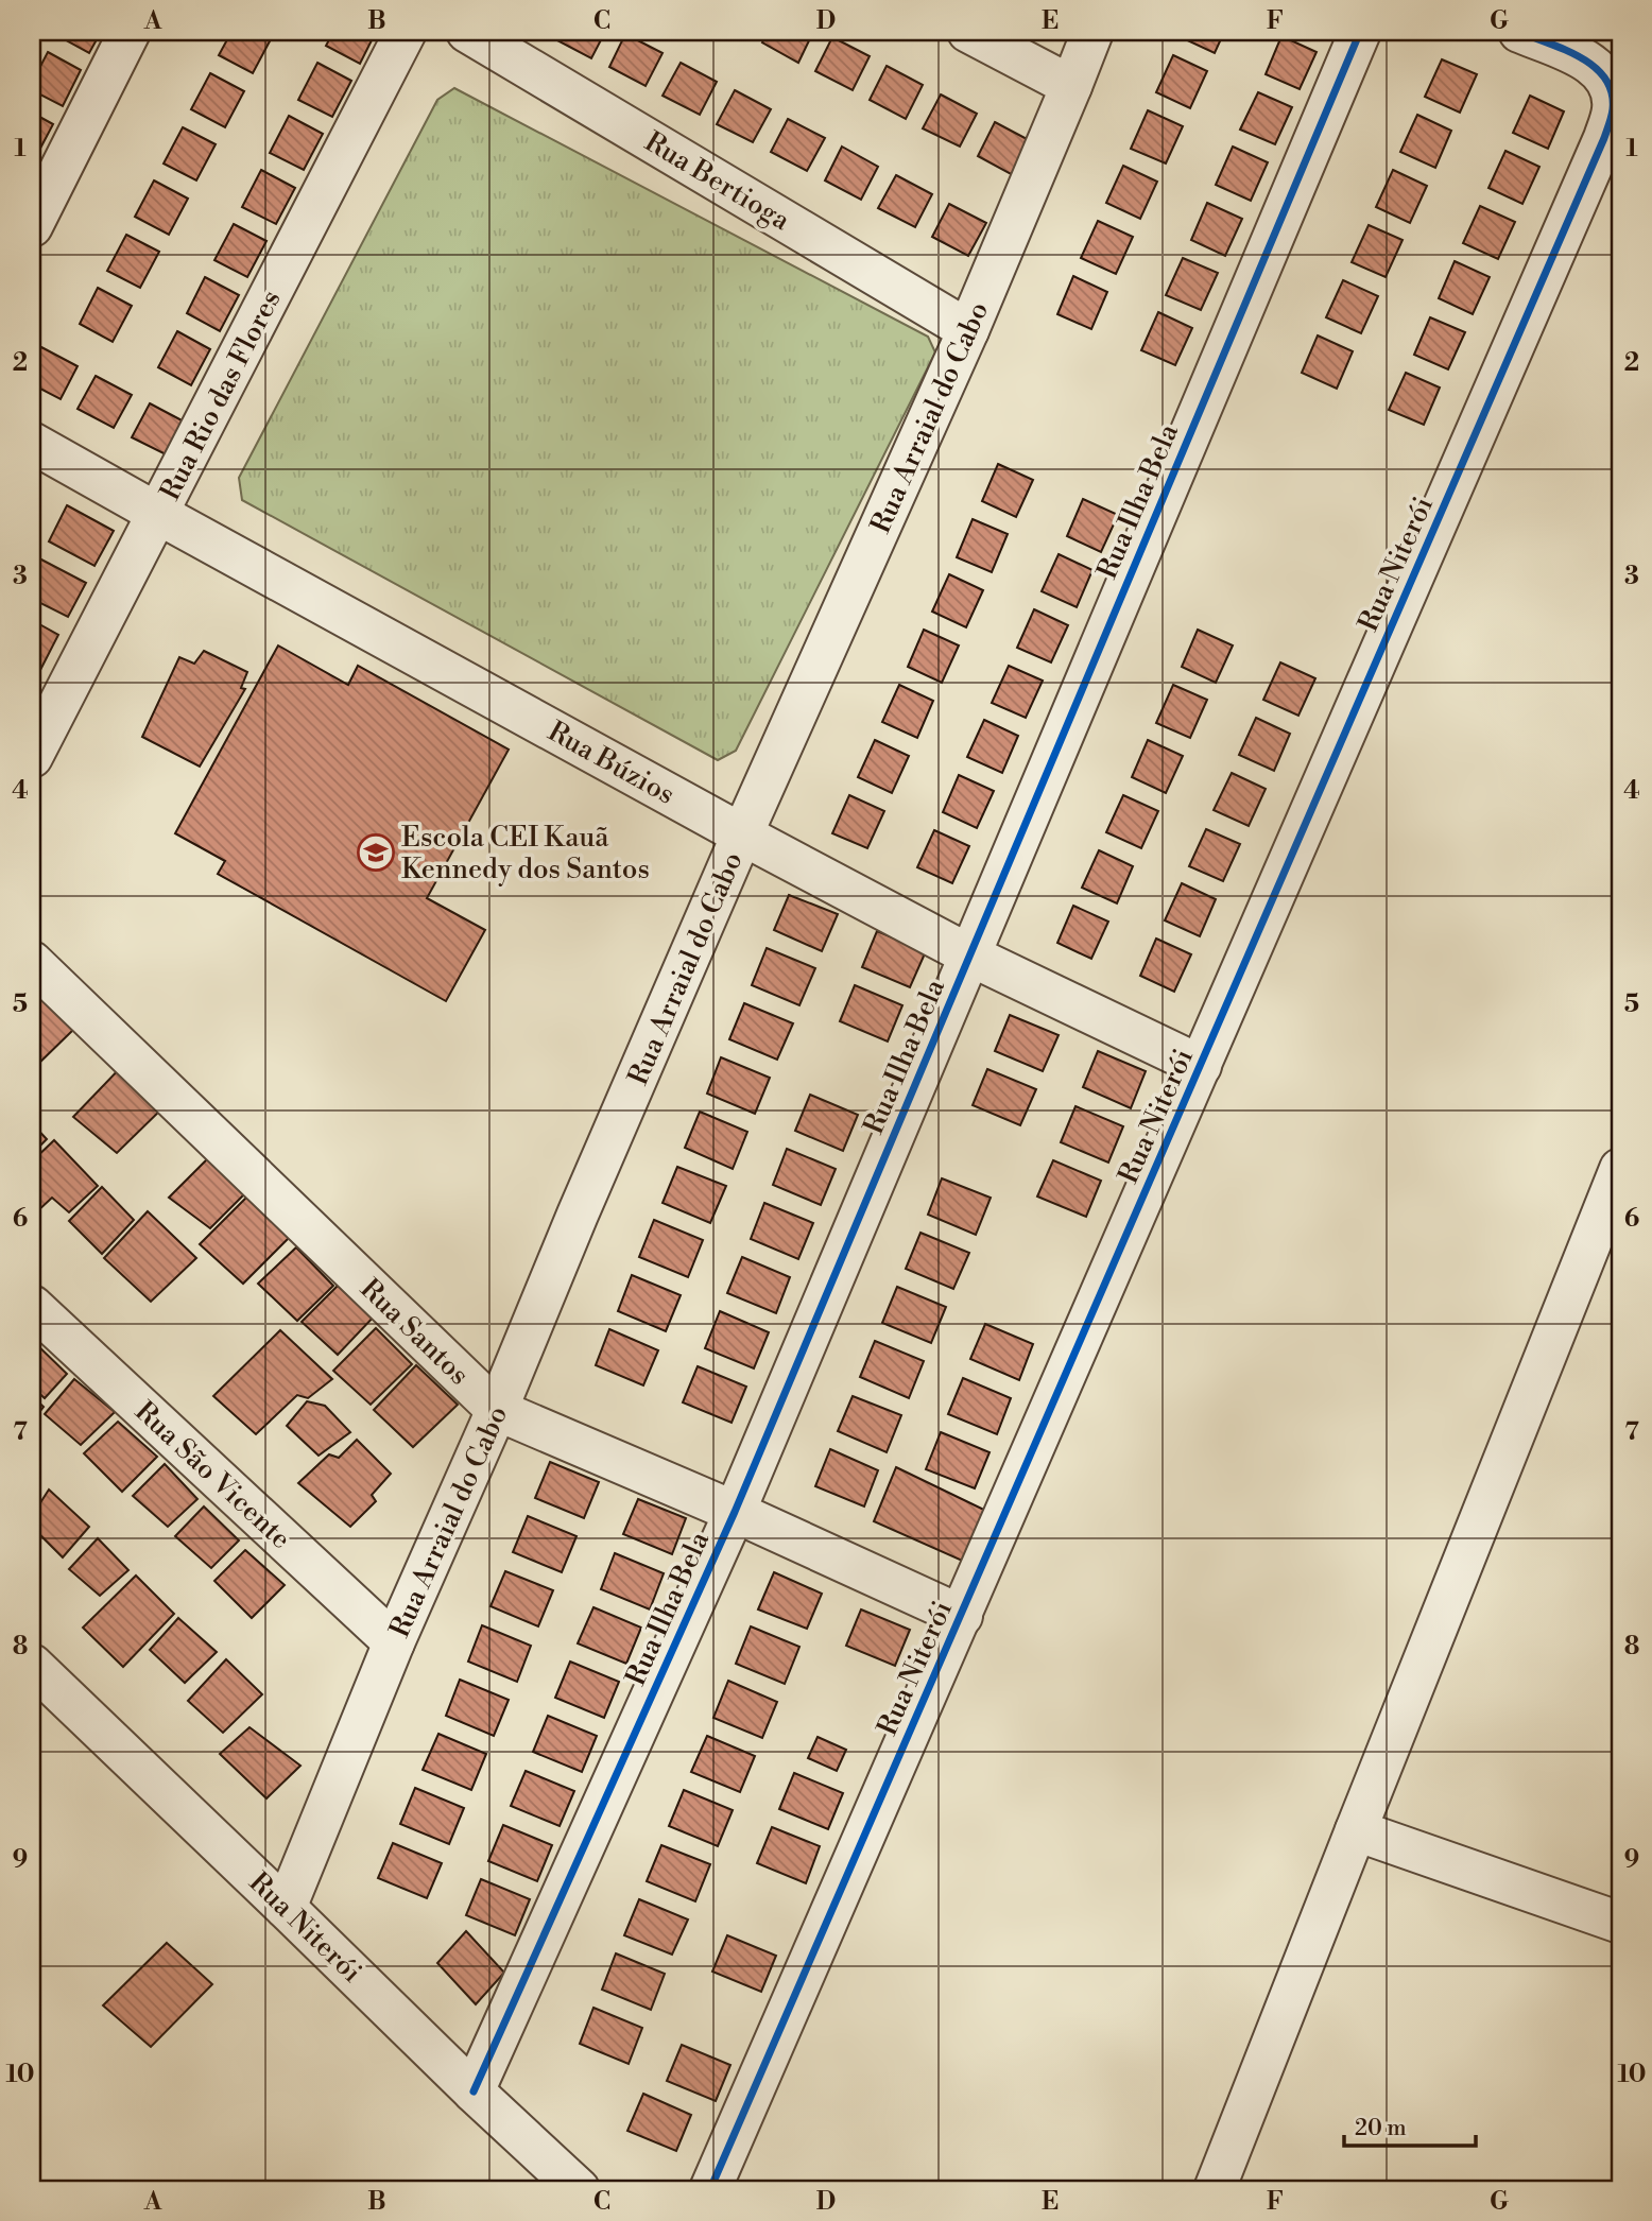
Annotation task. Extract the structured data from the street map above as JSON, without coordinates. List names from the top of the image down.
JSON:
{
  "streets": {
    "street": [
      "Rua Bertioga",
      "Rua Rio das Flores",
      "Rua Arraial do Cabo",
      "Rua Ilha Bela",
      "Rua Niterói",
      "Rua Búzios",
      "Rua Santos",
      "Rua São Vicente"
    ]
  },
  "crossings": [
    ["Rua Bertioga", "Rua Arraial do Cabo"],
    ["Rua Rio das Flores", "Rua Búzios"],
    ["Rua Arraial do Cabo", "Rua Niterói"],
    ["Rua Arraial do Cabo", "Rua Búzios"],
    ["Rua Arraial do Cabo", "Rua Santos"],
    ["Rua Arraial do Cabo", "Rua São Vicente"],
    ["Rua Ilha Bela", "Rua Niterói"],
    ["Rua Ilha Bela", "Rua Búzios"],
    ["Rua Ilha Bela", "Rua Santos"],
    ["Rua Niterói", "Rua Búzios"],
    ["Rua Niterói", "Rua Santos"]
  ],
  "places": {
    "school or university": ["Escola CEI Kauã Kennedy dos Santos"]
  },
  "scale_bar": "20 m",
  "grid": {
    "columns": [
      "A",
      "B",
      "C",
      "D",
      "E",
      "F",
      "G"
    ],
    "rows": [
      "1",
      "2",
      "3",
      "4",
      "5",
      "6",
      "7",
      "8",
      "9",
      "10"
    ]
  }
}
